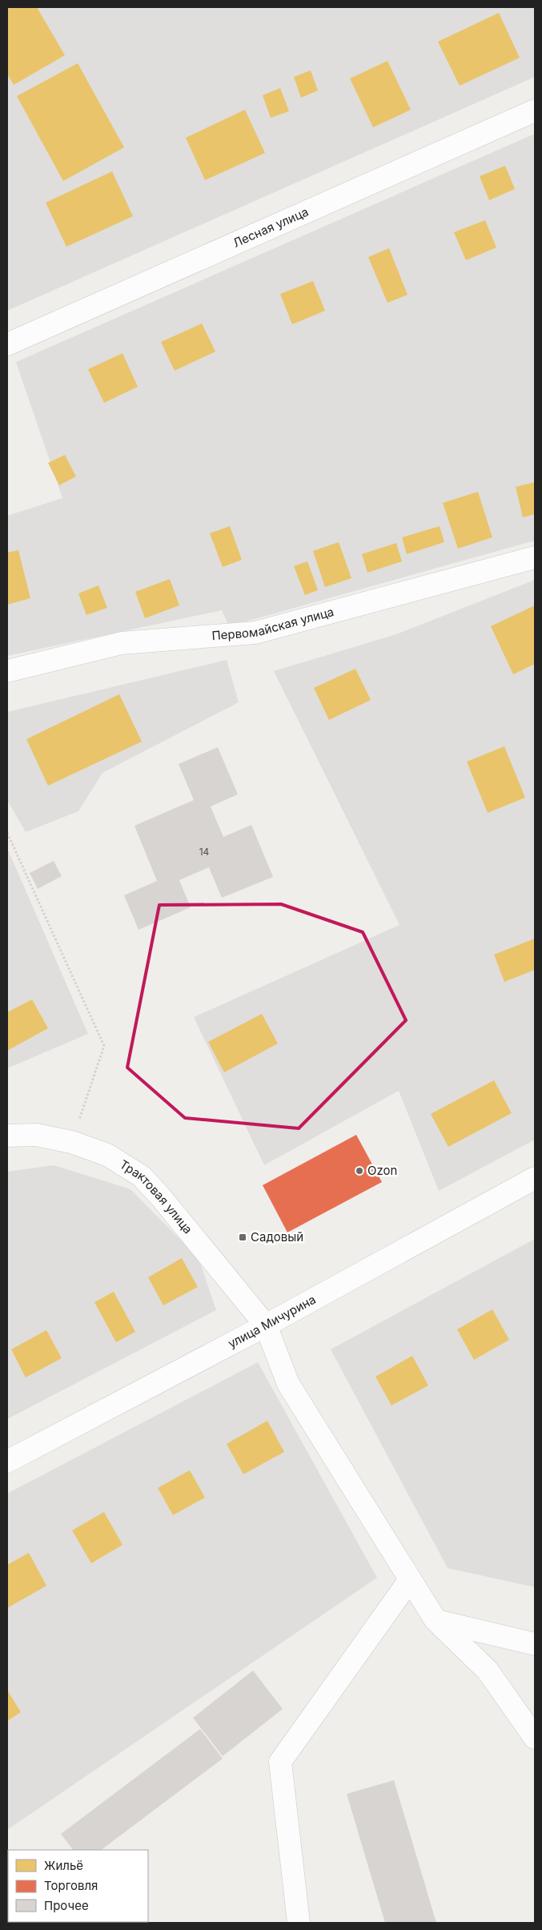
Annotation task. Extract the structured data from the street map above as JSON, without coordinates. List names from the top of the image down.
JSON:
{
  "streets": {
    "street": [
      "Лесная улица",
      "Первомайская улица",
      "Трактовая улица",
      "улица Мичурина"
    ]
  },
  "crossings": [
    ["Трактовая улица", "улица Мичурина"]
  ],
  "places": {
    "other": ["Ozon"],
    "transit": ["Садовый"]
  },
  "house_numbers": ["14"],
  "legend": ["Жильё", "Торговля", "Прочее"]
}
